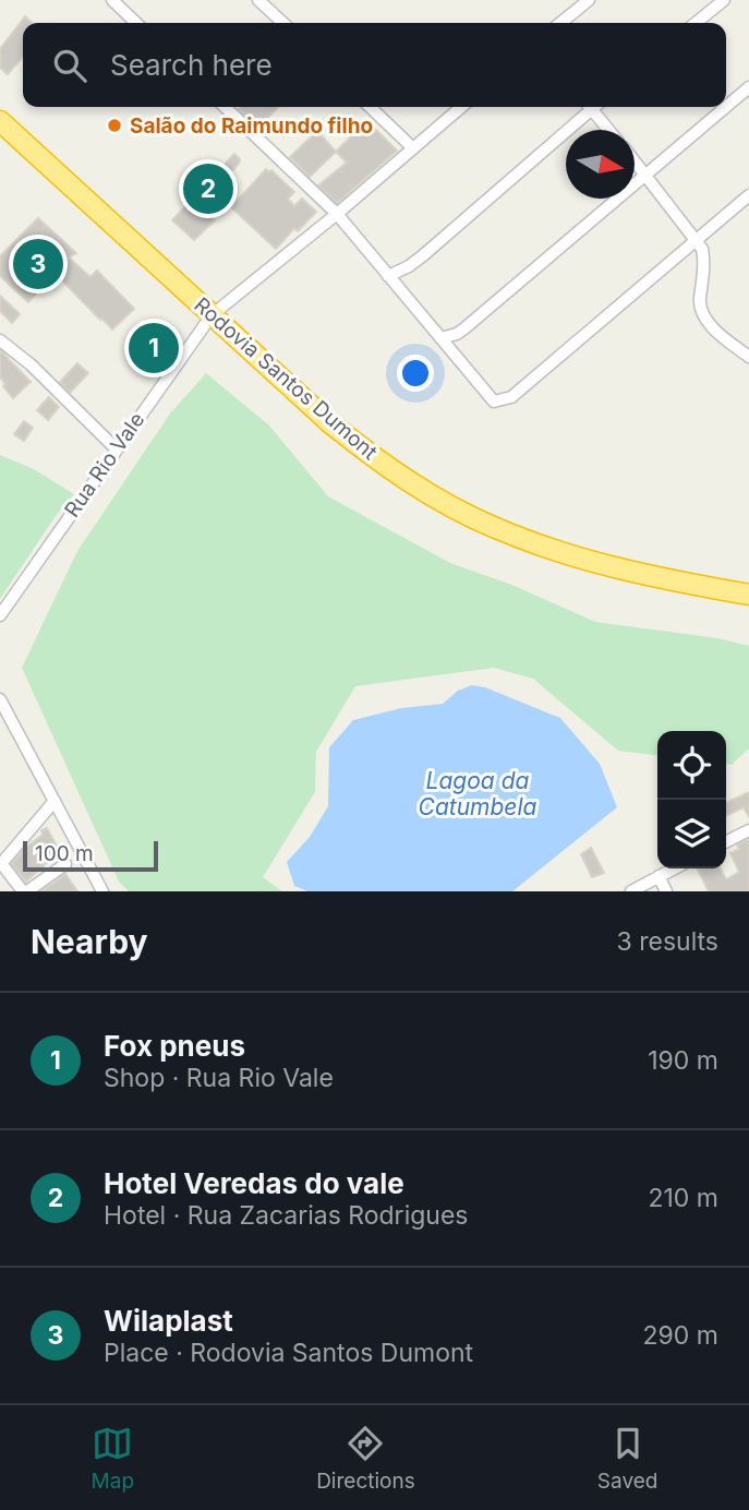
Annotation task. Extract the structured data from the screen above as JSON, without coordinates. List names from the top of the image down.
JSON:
{
  "streets": {
    "highway": ["Rodovia Santos Dumont"],
    "street": ["Rua Rio Vale"]
  },
  "crossings": [
    ["Rodovia Santos Dumont", "Rua Rio Vale"]
  ],
  "water": ["Lagoa da Catumbela"],
  "places": ["Salão do Raimundo filho"],
  "scale_bar": "100 m",
  "north": "right",
  "page": {
    "search": "Search here",
    "pins": ["2", "3", "1"],
    "scale": "100 m",
    "heading": ["Nearby", "3 results"],
    "list": [
      {
        "mark": "1",
        "name": "Fox pneus",
        "note": "Shop · Rua Rio Vale",
        "value": "190 m"
      },
      {
        "mark": "2",
        "name": "Hotel Veredas do vale",
        "note": "Hotel · Rua Zacarias Rodrigues",
        "value": "210 m"
      },
      {
        "mark": "3",
        "name": "Wilaplast",
        "note": "Place · Rodovia Santos Dumont",
        "value": "290 m"
      }
    ],
    "nav": ["Map", "Directions", "Saved"]
  }
}
